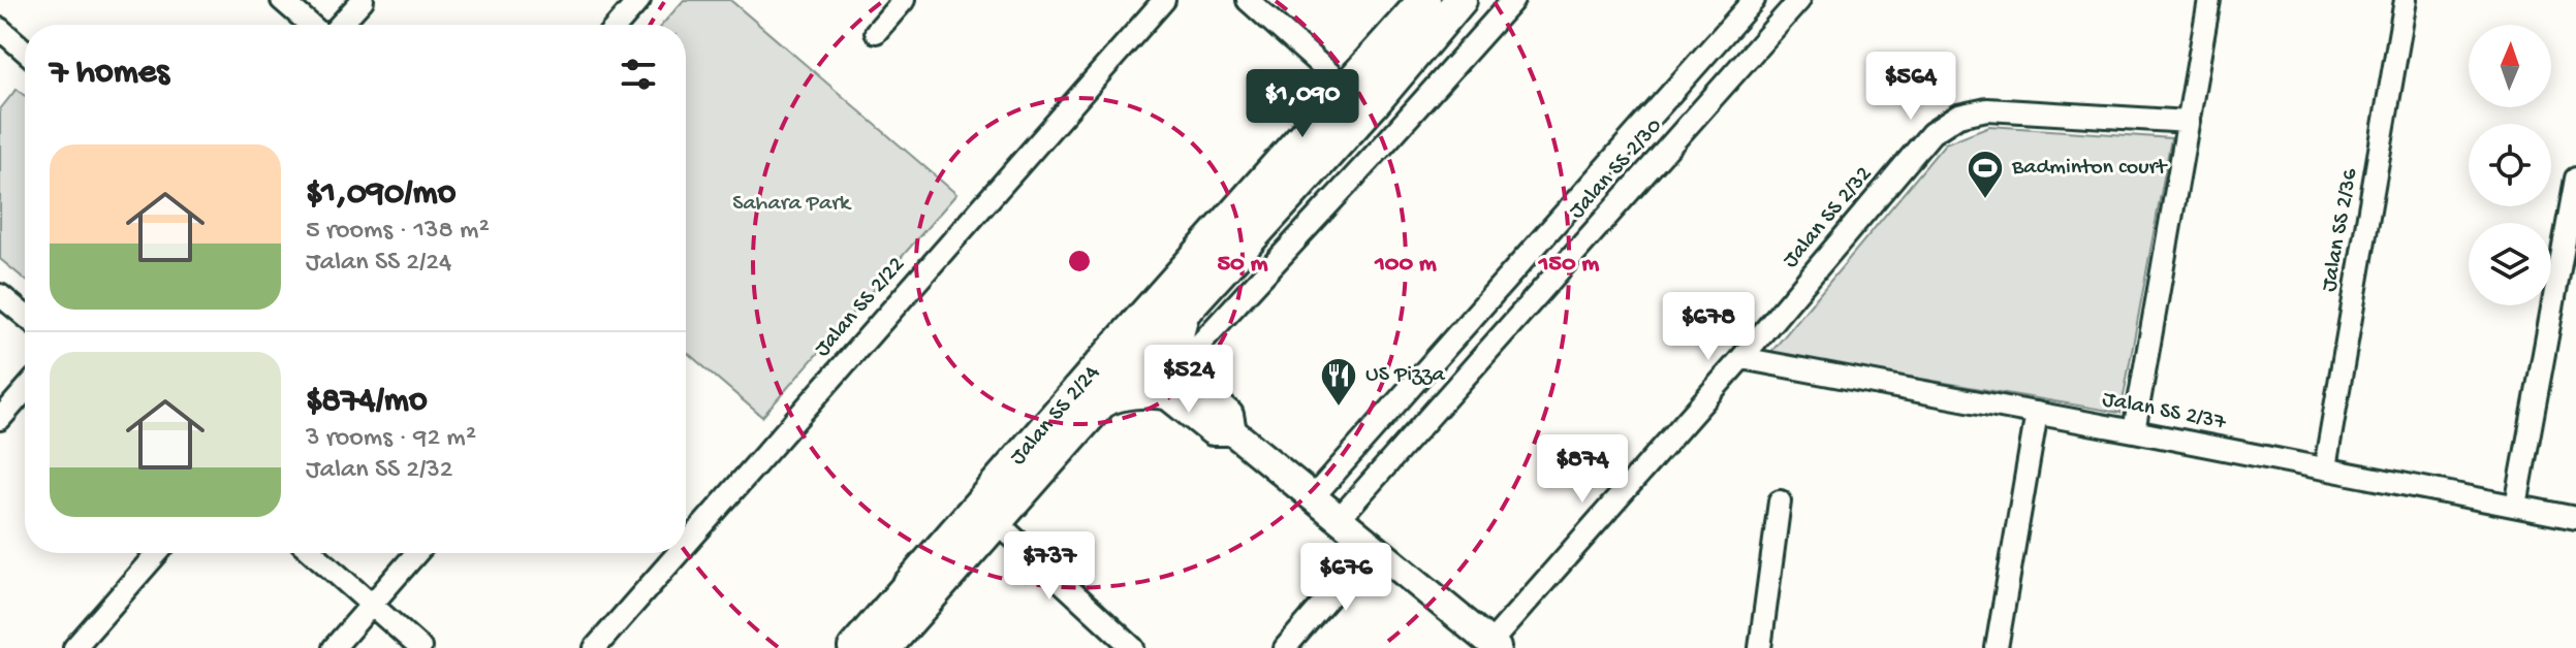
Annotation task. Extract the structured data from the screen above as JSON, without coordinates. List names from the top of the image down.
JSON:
{
  "streets": {
    "main road": ["Jalan SS 2/24"],
    "street": [
      "Jalan SS 2/30",
      "Jalan SS 2/32",
      "Jalan SS 2/36",
      "Jalan SS 2/22",
      "Jalan SS 2/37"
    ]
  },
  "crossings": [
    ["Jalan SS 2/32", "Jalan SS 2/37"],
    ["Jalan SS 2/36", "Jalan SS 2/37"]
  ],
  "parks": ["Sahara Park"],
  "places": {
    "sports": ["Badminton court"],
    "restaurant": ["US Pizza"]
  },
  "north": "top",
  "page": {
    "heading": "7 homes",
    "price": [
      "$564",
      "$1,090",
      "$678",
      "$524",
      "$874",
      "$737",
      "$676"
    ],
    "list": [
      {
        "name": "$1,090/mo",
        "note": "5 rooms · 138 m² · Jalan SS 2/24"
      },
      {
        "name": "$874/mo",
        "note": "3 rooms · 92 m² · Jalan SS 2/32"
      }
    ]
  },
  "rings": ["50 m", "100 m", "150 m"]
}
